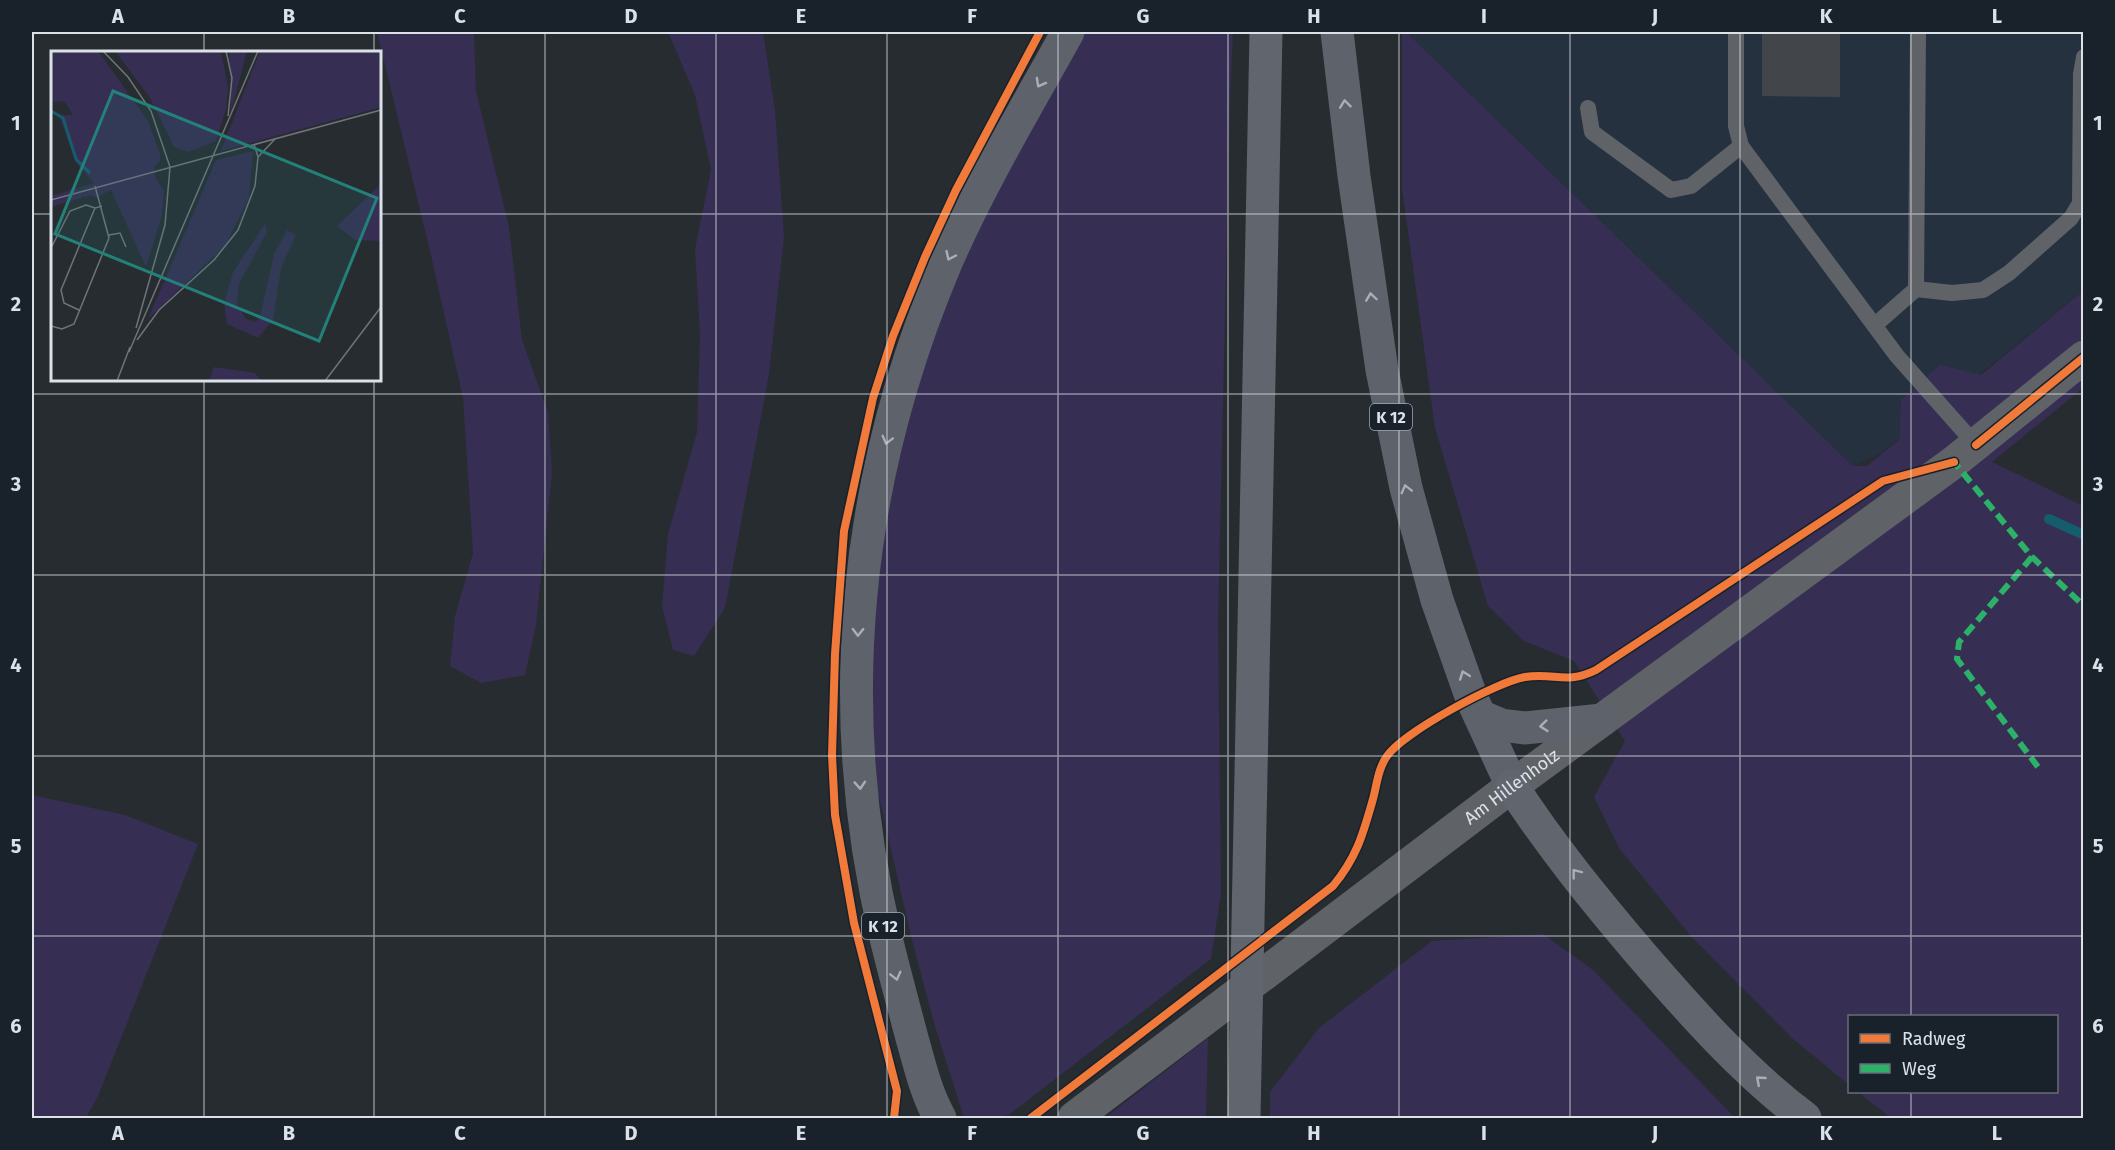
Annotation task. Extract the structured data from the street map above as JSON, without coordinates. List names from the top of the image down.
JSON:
{
  "streets": {
    "main road": ["K 12"],
    "street": ["Am Hillenholz"]
  },
  "crossings": [
    ["K 12", "Am Hillenholz"]
  ],
  "legend": ["Radweg", "Weg"],
  "grid": {
    "columns": [
      "A",
      "B",
      "C",
      "D",
      "E",
      "F",
      "G",
      "H",
      "I",
      "J",
      "K",
      "L"
    ],
    "rows": [
      "1",
      "2",
      "3",
      "4",
      "5",
      "6"
    ]
  }
}
